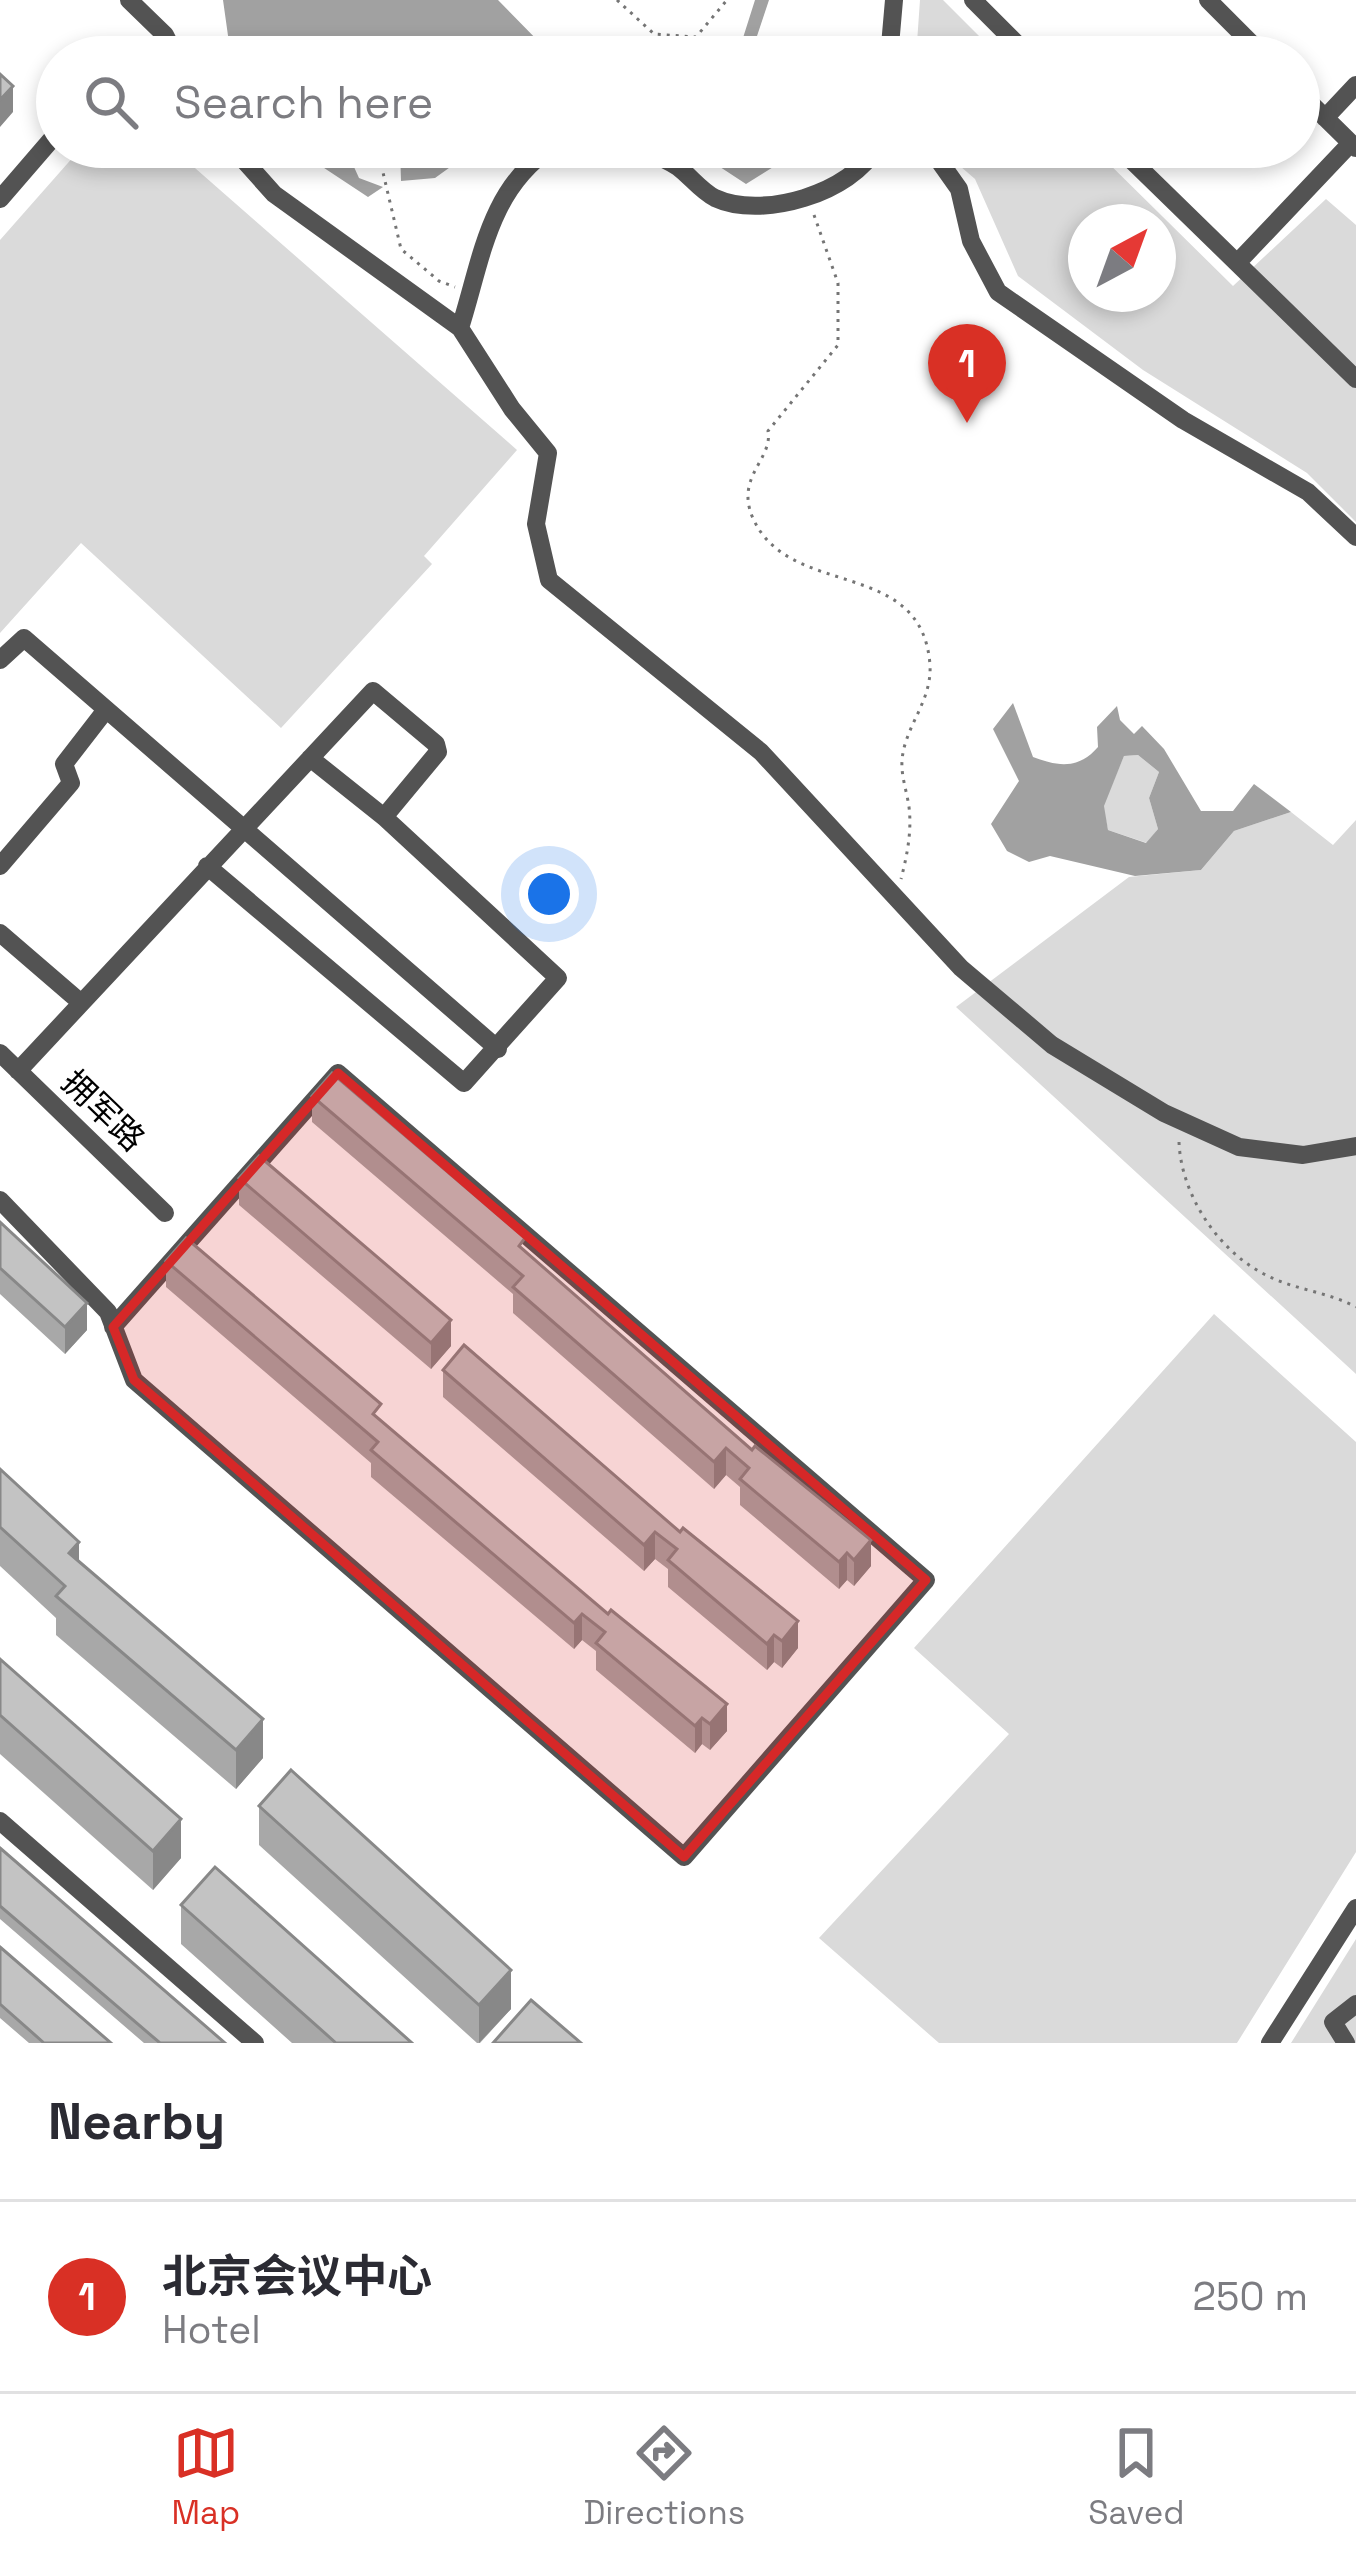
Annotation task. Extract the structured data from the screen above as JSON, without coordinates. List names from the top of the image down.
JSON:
{
  "streets": {
    "street": ["拥军路"]
  },
  "north": "top right",
  "page": {
    "search": "Search here",
    "pins": "1",
    "heading": "Nearby",
    "list": [
      {
        "mark": "1",
        "name": "北京会议中心",
        "note": "Hotel",
        "value": "250 m"
      }
    ],
    "nav": ["Map", "Directions", "Saved"]
  }
}
